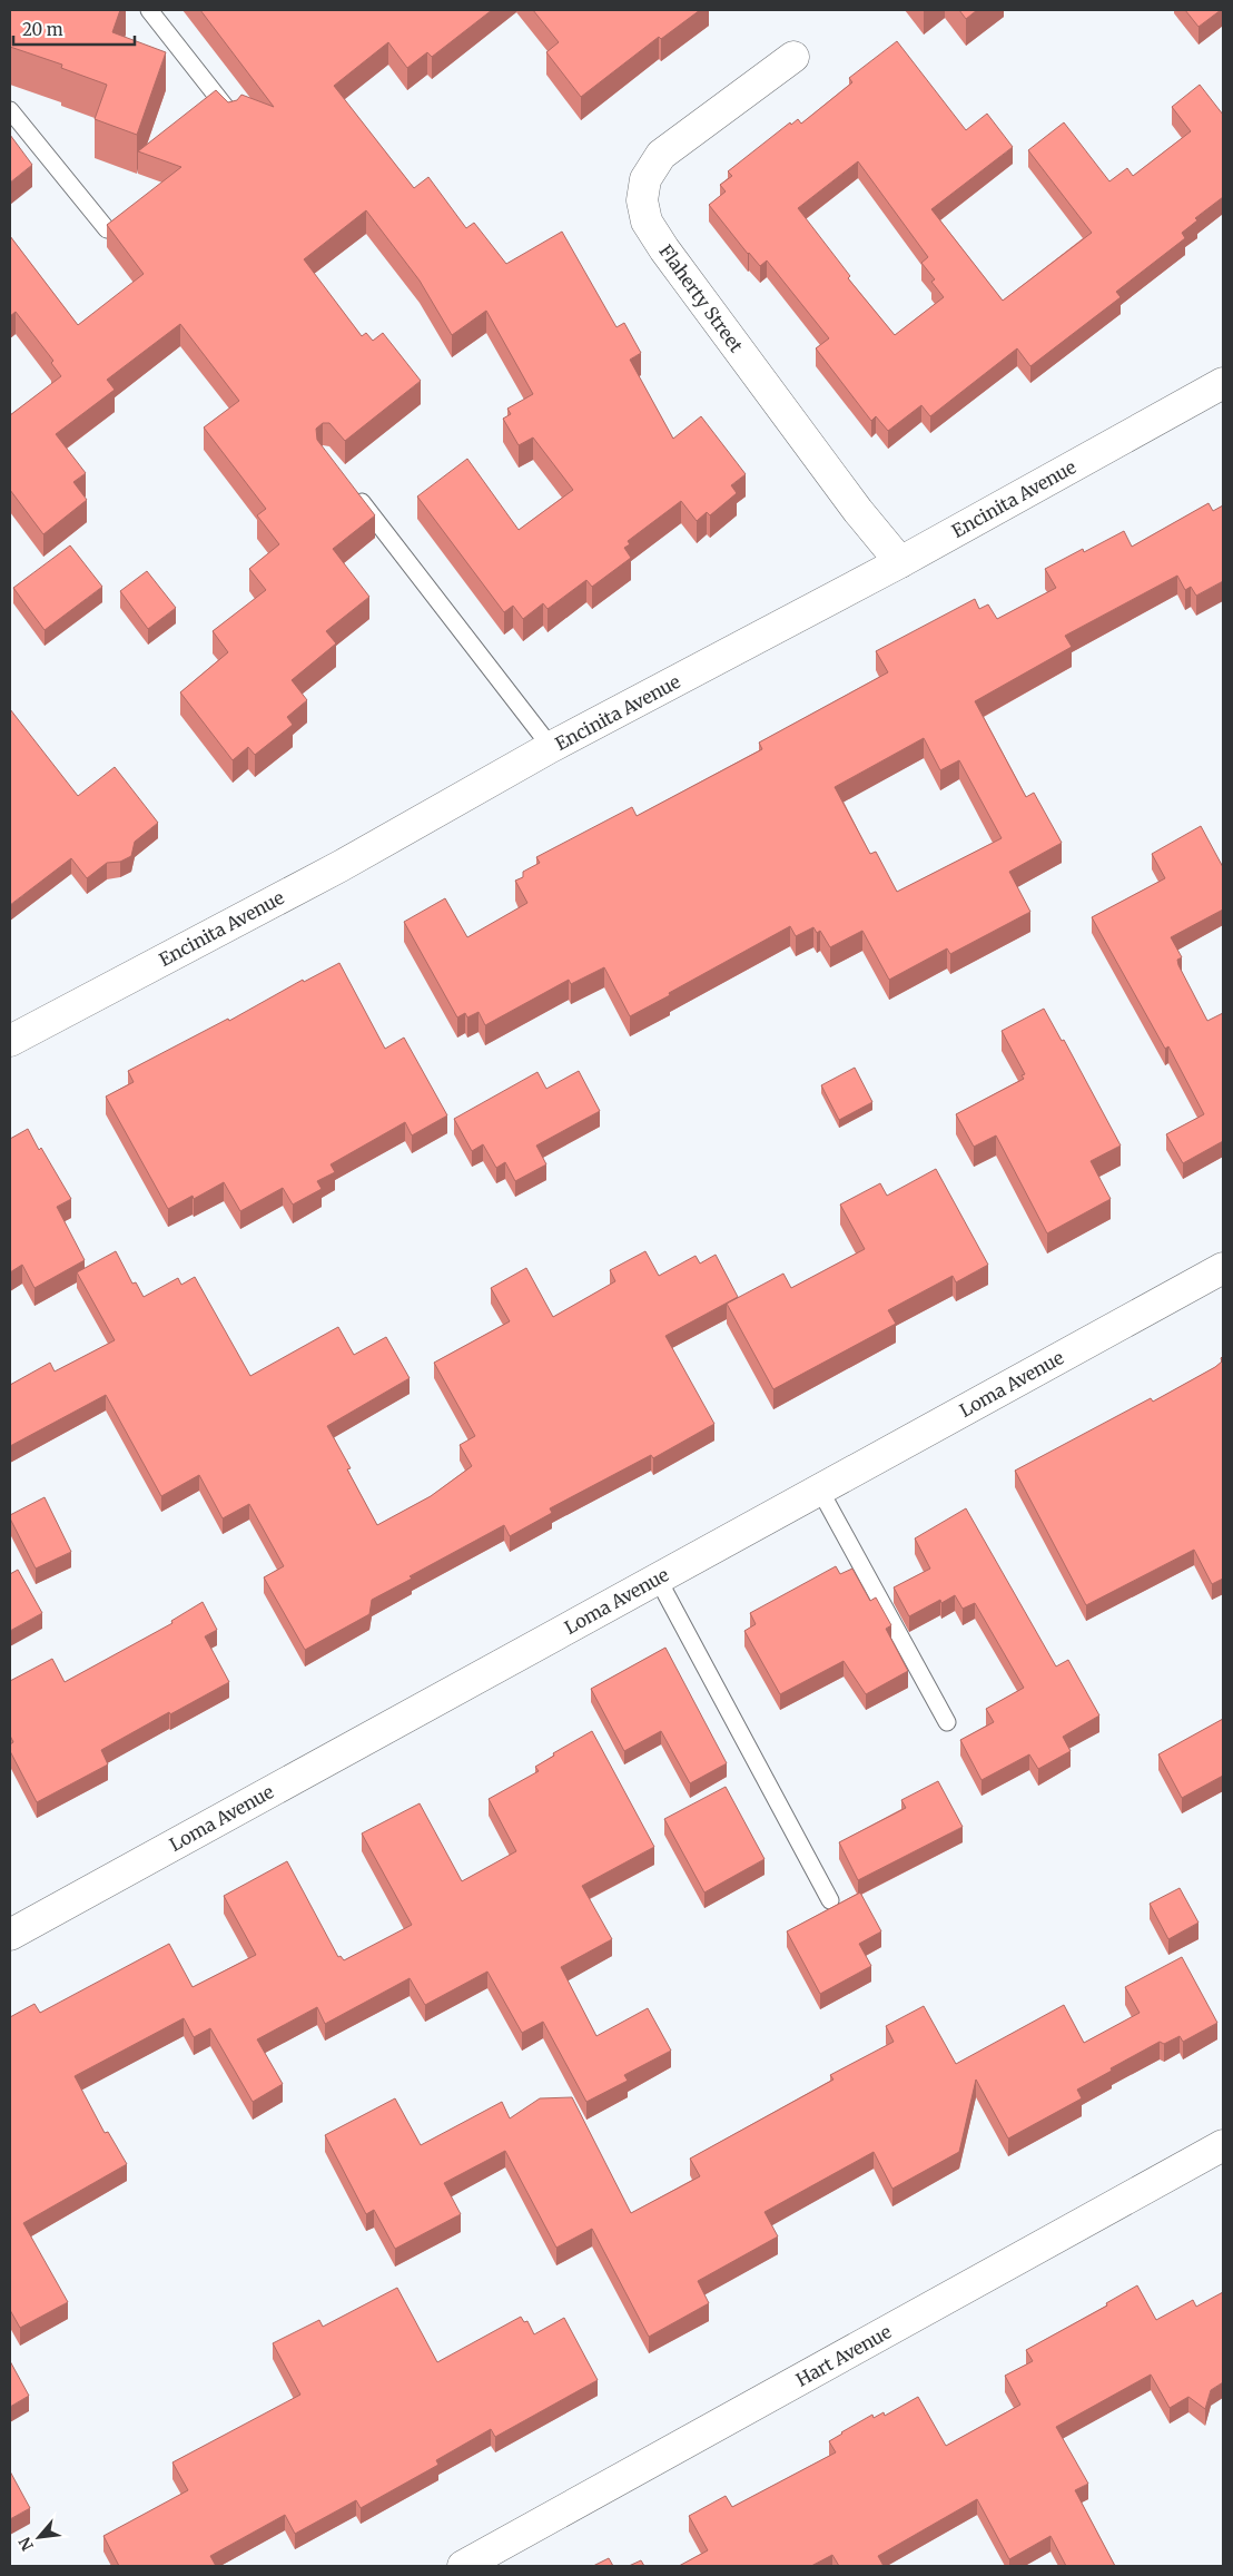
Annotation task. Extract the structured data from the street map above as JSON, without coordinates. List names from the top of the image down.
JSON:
{
  "streets": {
    "street": [
      "Flaherty Street",
      "Encinita Avenue",
      "Loma Avenue",
      "Hart Avenue"
    ]
  },
  "crossings": [
    ["Flaherty Street", "Encinita Avenue"]
  ],
  "scale_bar": "20 m",
  "north": "bottom left"
}
